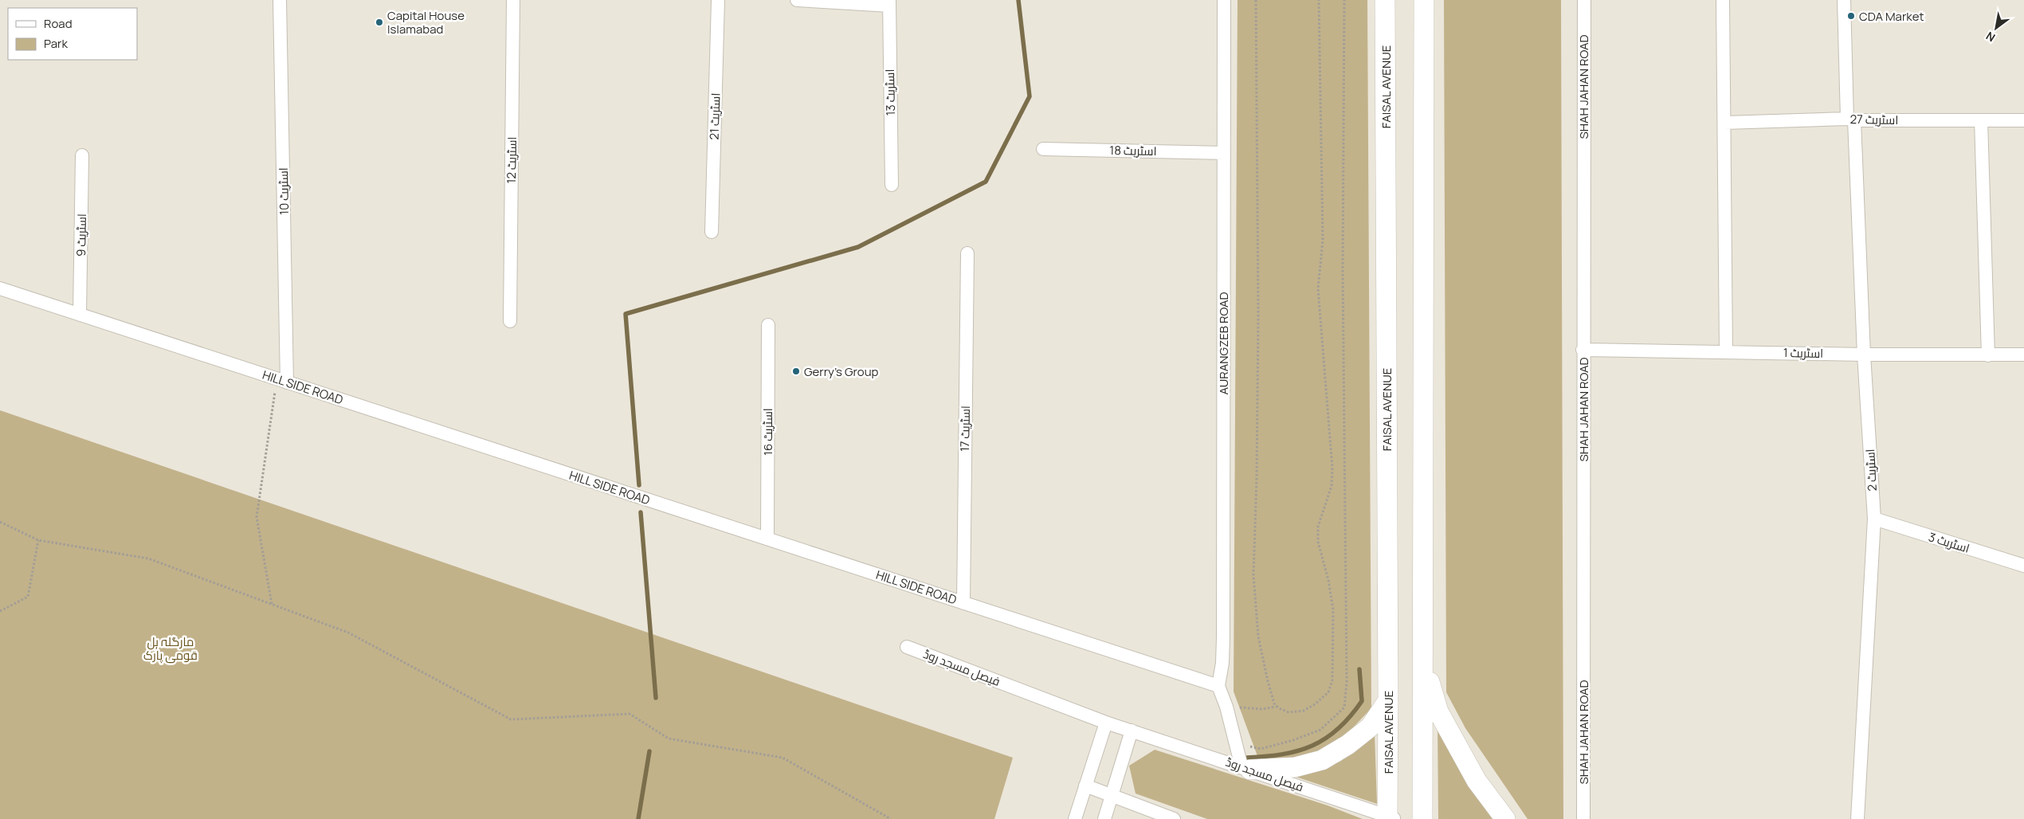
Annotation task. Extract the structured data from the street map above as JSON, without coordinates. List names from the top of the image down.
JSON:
{
  "streets": {
    "main road": ["FAISAL AVENUE"],
    "street": [
      "SHAH JAHAN ROAD",
      "اسٹریٹ 13",
      "اسٹریٹ 21",
      "اسٹریٹ 27",
      "اسٹریٹ 18",
      "اسٹریٹ 12",
      "اسٹریٹ 10",
      "اسٹریٹ 9",
      "AURANGZEB ROAD",
      "اسٹریٹ 1",
      "HILL SIDE ROAD",
      "اسٹریٹ 17",
      "اسٹریٹ 16",
      "اسٹریٹ 2",
      "اسٹریٹ 3",
      "فیصل مسجد روڈ"
    ]
  },
  "crossings": [
    ["FAISAL AVENUE", "فیصل مسجد روڈ"],
    ["SHAH JAHAN ROAD", "اسٹریٹ 1"],
    ["اسٹریٹ 27", "اسٹریٹ 2"],
    ["اسٹریٹ 18", "AURANGZEB ROAD"],
    ["اسٹریٹ 10", "HILL SIDE ROAD"],
    ["اسٹریٹ 9", "HILL SIDE ROAD"],
    ["AURANGZEB ROAD", "HILL SIDE ROAD"],
    ["اسٹریٹ 1", "اسٹریٹ 2"],
    ["HILL SIDE ROAD", "اسٹریٹ 17"],
    ["HILL SIDE ROAD", "اسٹریٹ 16"],
    ["اسٹریٹ 2", "اسٹریٹ 3"]
  ],
  "parks": ["مارگلہ ہل قومی پارک"],
  "places": ["CDA Market", "Capital House Islamabad", "Gerry's Group"],
  "legend": ["Road", "Park"],
  "north": "bottom left"
}
